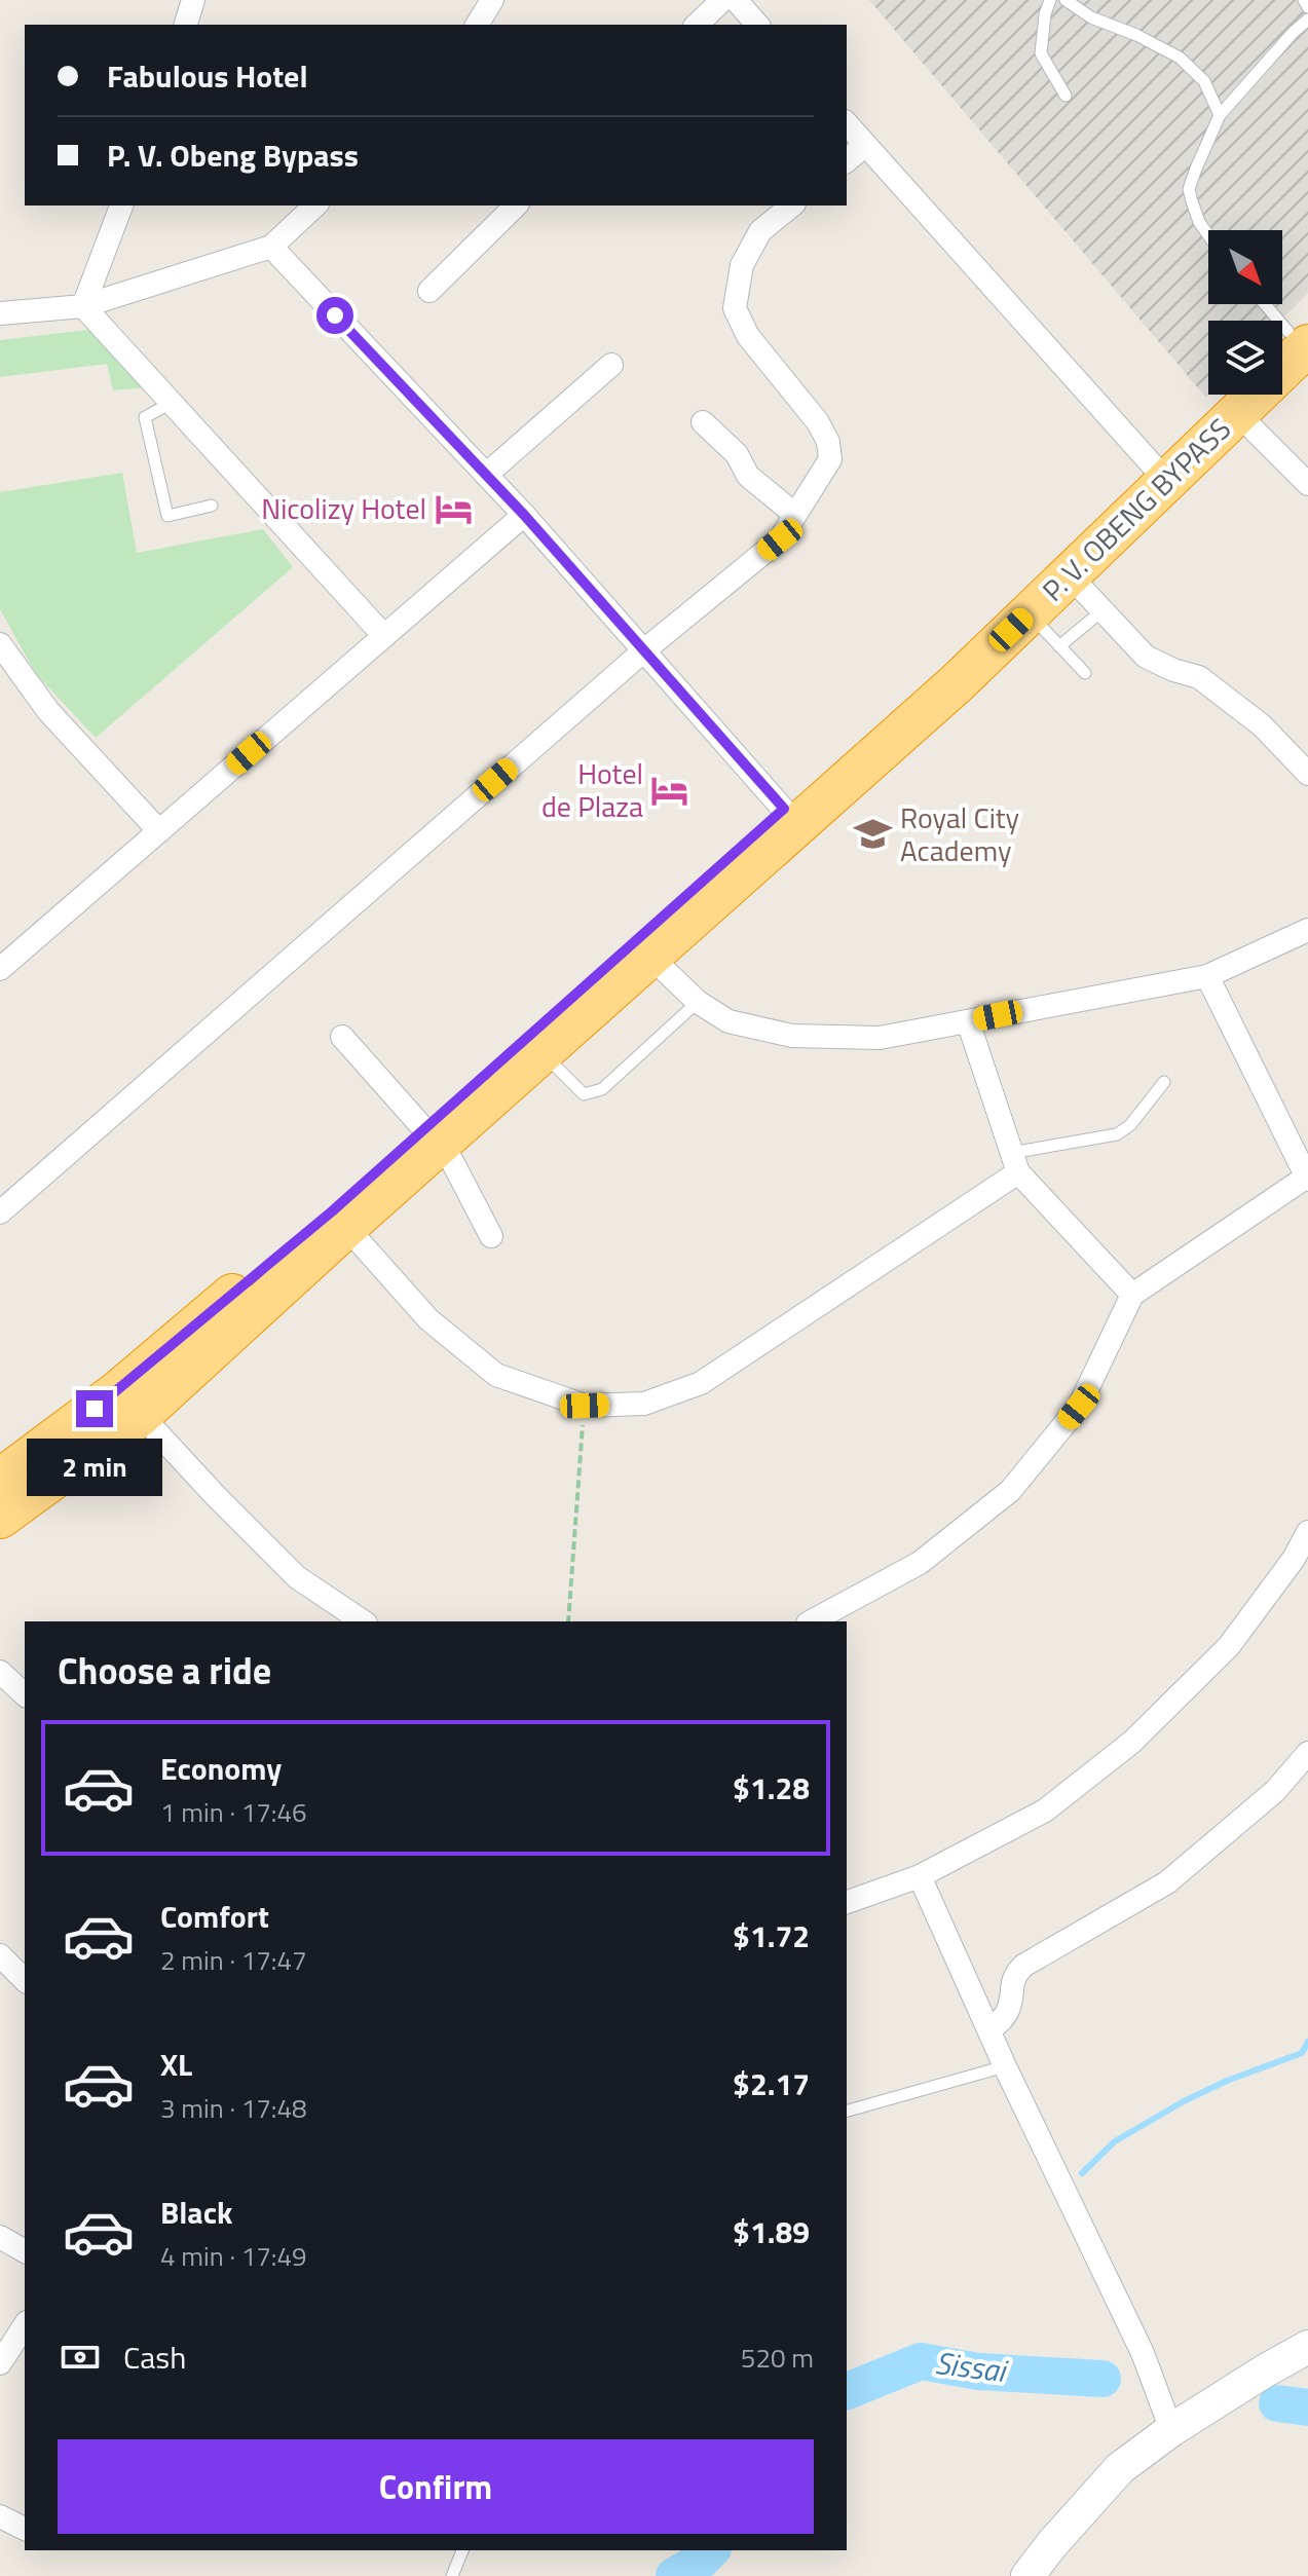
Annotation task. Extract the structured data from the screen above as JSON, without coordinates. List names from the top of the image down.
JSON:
{
  "streets": {
    "highway": ["P. V. OBENG BYPASS"]
  },
  "water": ["Sissai"],
  "places": {
    "hotel": ["Nicolizy Hotel", "Hotel de Plaza"],
    "school or university": ["Royal City Academy"]
  },
  "north": "bottom right",
  "page": {
    "banner": ["Fabulous Hotel", "P. V. Obeng Bypass"],
    "bubble": "2 min",
    "heading": "Choose a ride",
    "list": [
      {
        "name": "Economy",
        "note": "1 min · 17:46",
        "value": "$1.28"
      },
      {
        "name": "Comfort",
        "note": "2 min · 17:47",
        "value": "$1.72"
      },
      {
        "name": "XL",
        "note": "3 min · 17:48",
        "value": "$2.17"
      },
      {
        "name": "Black",
        "note": "4 min · 17:49",
        "value": "$1.89"
      }
    ],
    "pay": ["Cash", "520 m"],
    "buttons": "Confirm"
  }
}
